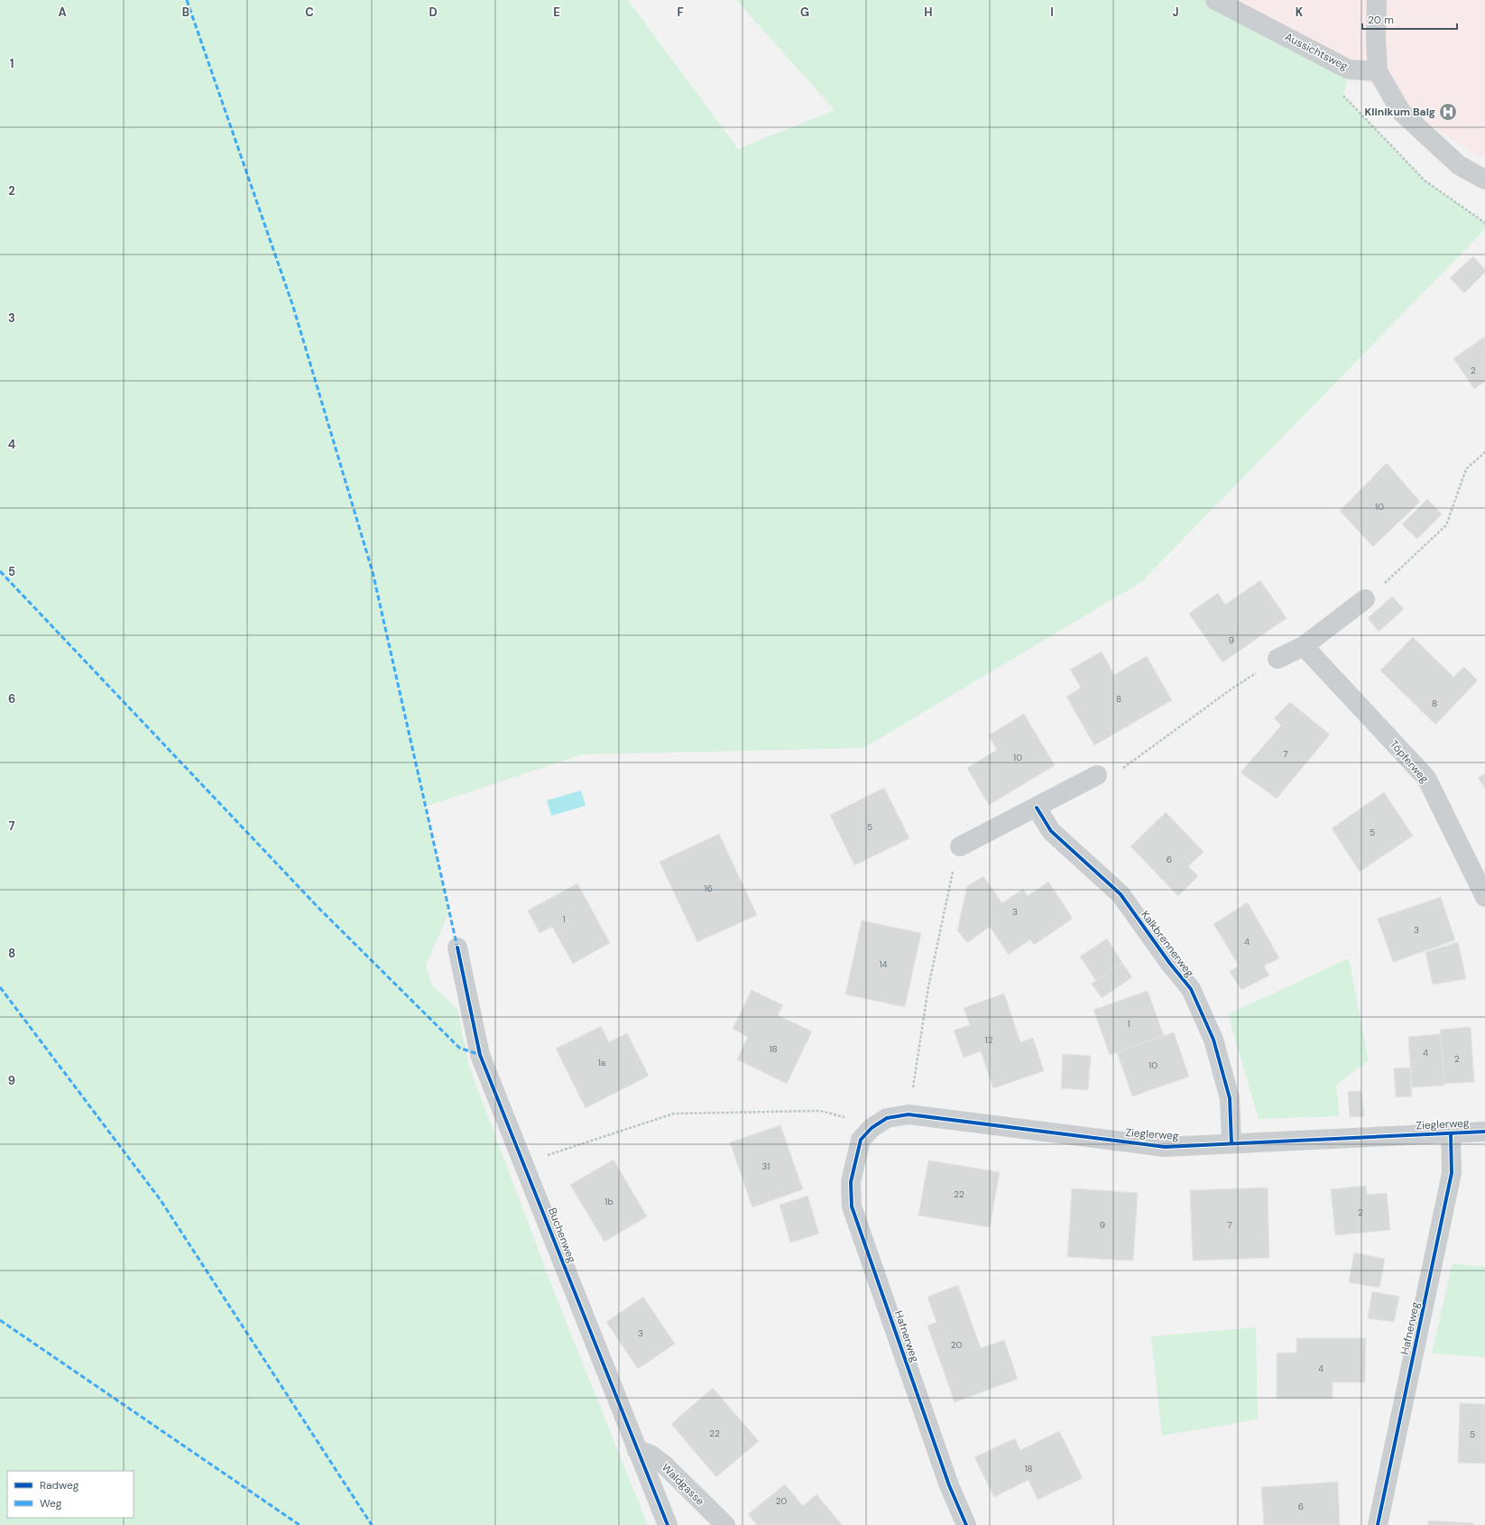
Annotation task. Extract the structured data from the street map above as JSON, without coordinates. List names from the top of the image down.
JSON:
{
  "streets": {
    "street": [
      "Aussichtsweg",
      "Töpferweg",
      "Kalkbrennerweg",
      "Zieglerweg",
      "Buchenweg",
      "Hafnerweg",
      "Waldgasse"
    ]
  },
  "crossings": [
    ["Kalkbrennerweg", "Zieglerweg"],
    ["Zieglerweg", "Hafnerweg"],
    ["Buchenweg", "Waldgasse"]
  ],
  "places": {
    "hospital": ["Klinikum Balg"]
  },
  "house_numbers": [
    "2",
    "10",
    "9",
    "8",
    "8",
    "7",
    "10",
    "5",
    "5",
    "6",
    "16",
    "3",
    "1",
    "3",
    "4",
    "14",
    "1",
    "12",
    "18",
    "4",
    "2",
    "1a",
    "10",
    "31",
    "22",
    "1b",
    "2",
    "9",
    "7",
    "3",
    "20",
    "4",
    "22",
    "5",
    "18",
    "20",
    "6"
  ],
  "legend": ["Radweg", "Weg"],
  "scale_bar": "20 m",
  "grid": {
    "columns": [
      "A",
      "B",
      "C",
      "D",
      "E",
      "F",
      "G",
      "H",
      "I",
      "J",
      "K"
    ],
    "rows": [
      "1",
      "2",
      "3",
      "4",
      "5",
      "6",
      "7",
      "8",
      "9"
    ]
  }
}
